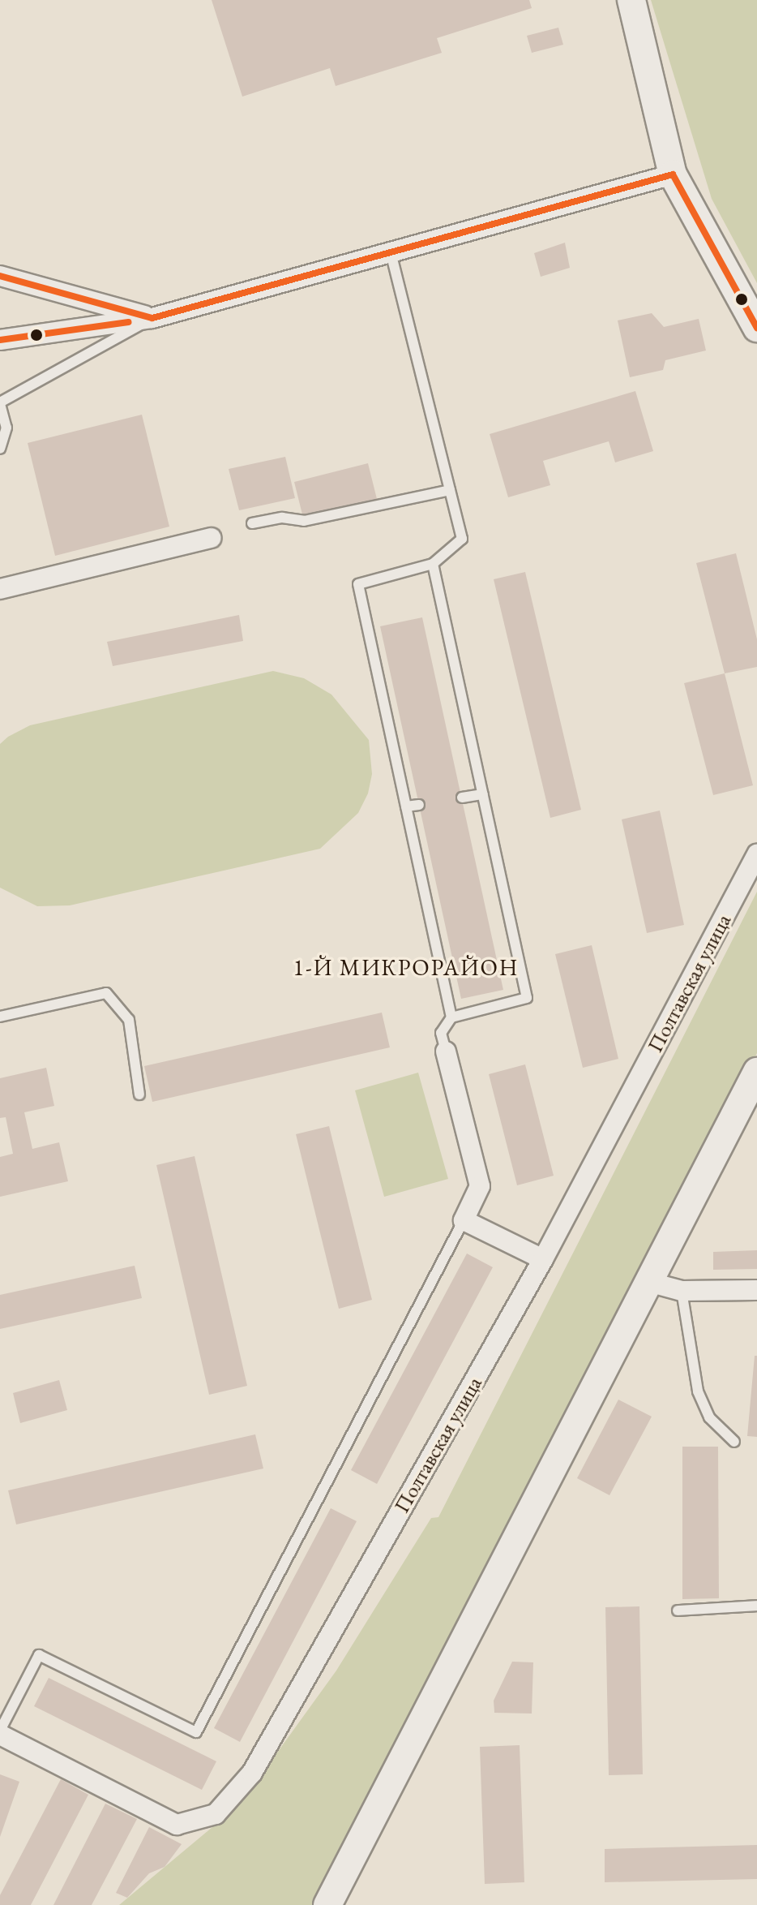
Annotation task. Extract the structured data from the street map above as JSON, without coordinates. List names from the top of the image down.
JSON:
{
  "streets": {
    "street": ["Полтавская улица"]
  },
  "districts": ["1-Й МИКРОРАЙОН"]
}
